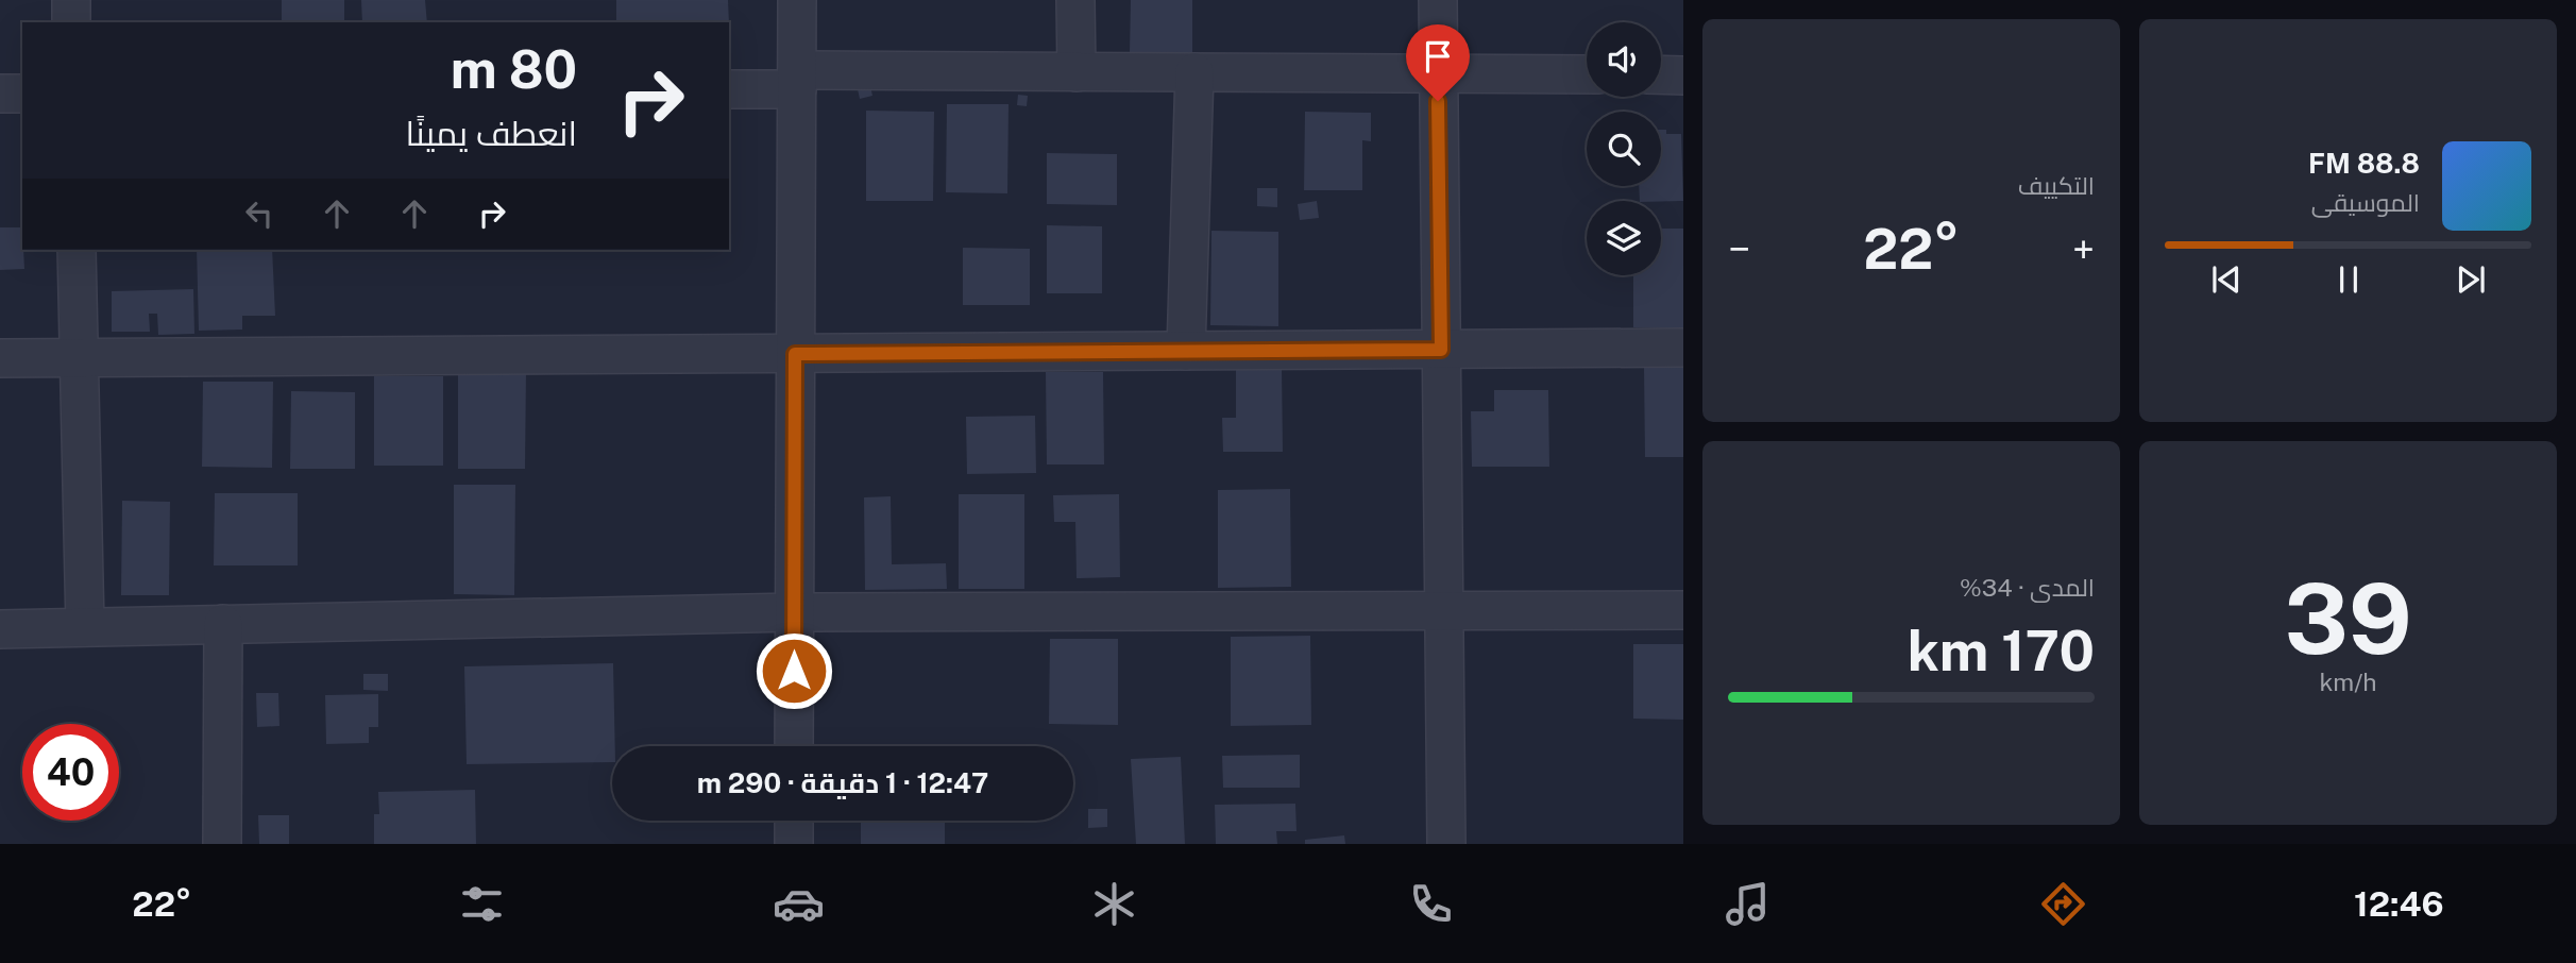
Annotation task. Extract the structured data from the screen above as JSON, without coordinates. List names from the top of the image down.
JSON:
{
  "page": {
    "tile": [
      "التكييف",
      ["39", "km/h"],
      ["المدى · 34%", "170 km"]
    ],
    "turn": ["80 m", "انعطف يمينًا"],
    "song": ["88.8 FM", "الموسيقى"],
    "heat": ["−", "22°", "+"],
    "limit": "40",
    "trip": "12:47 · 1 دقيقة · 290 m",
    "tabs": ["12:46", "22°"]
  }
}
